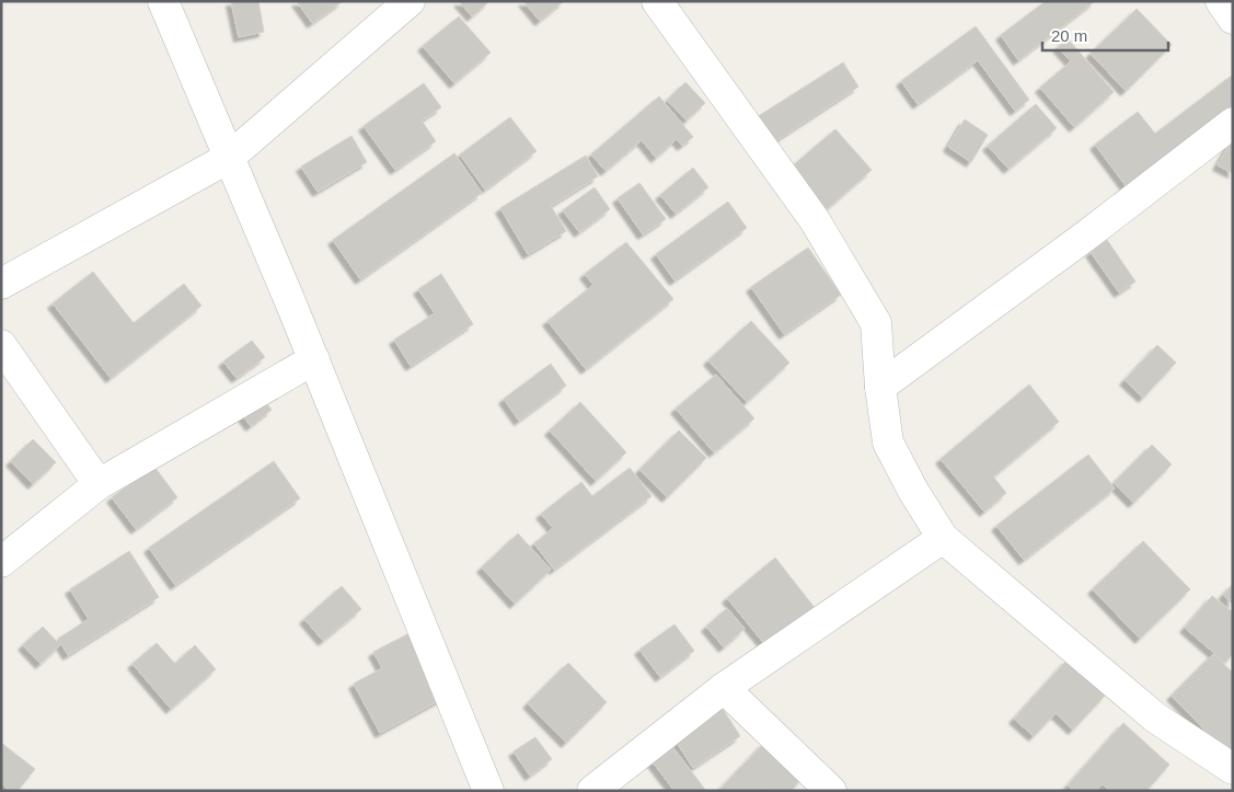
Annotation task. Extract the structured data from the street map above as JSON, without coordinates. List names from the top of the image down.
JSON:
{
  "scale_bar": "20 m"
}
